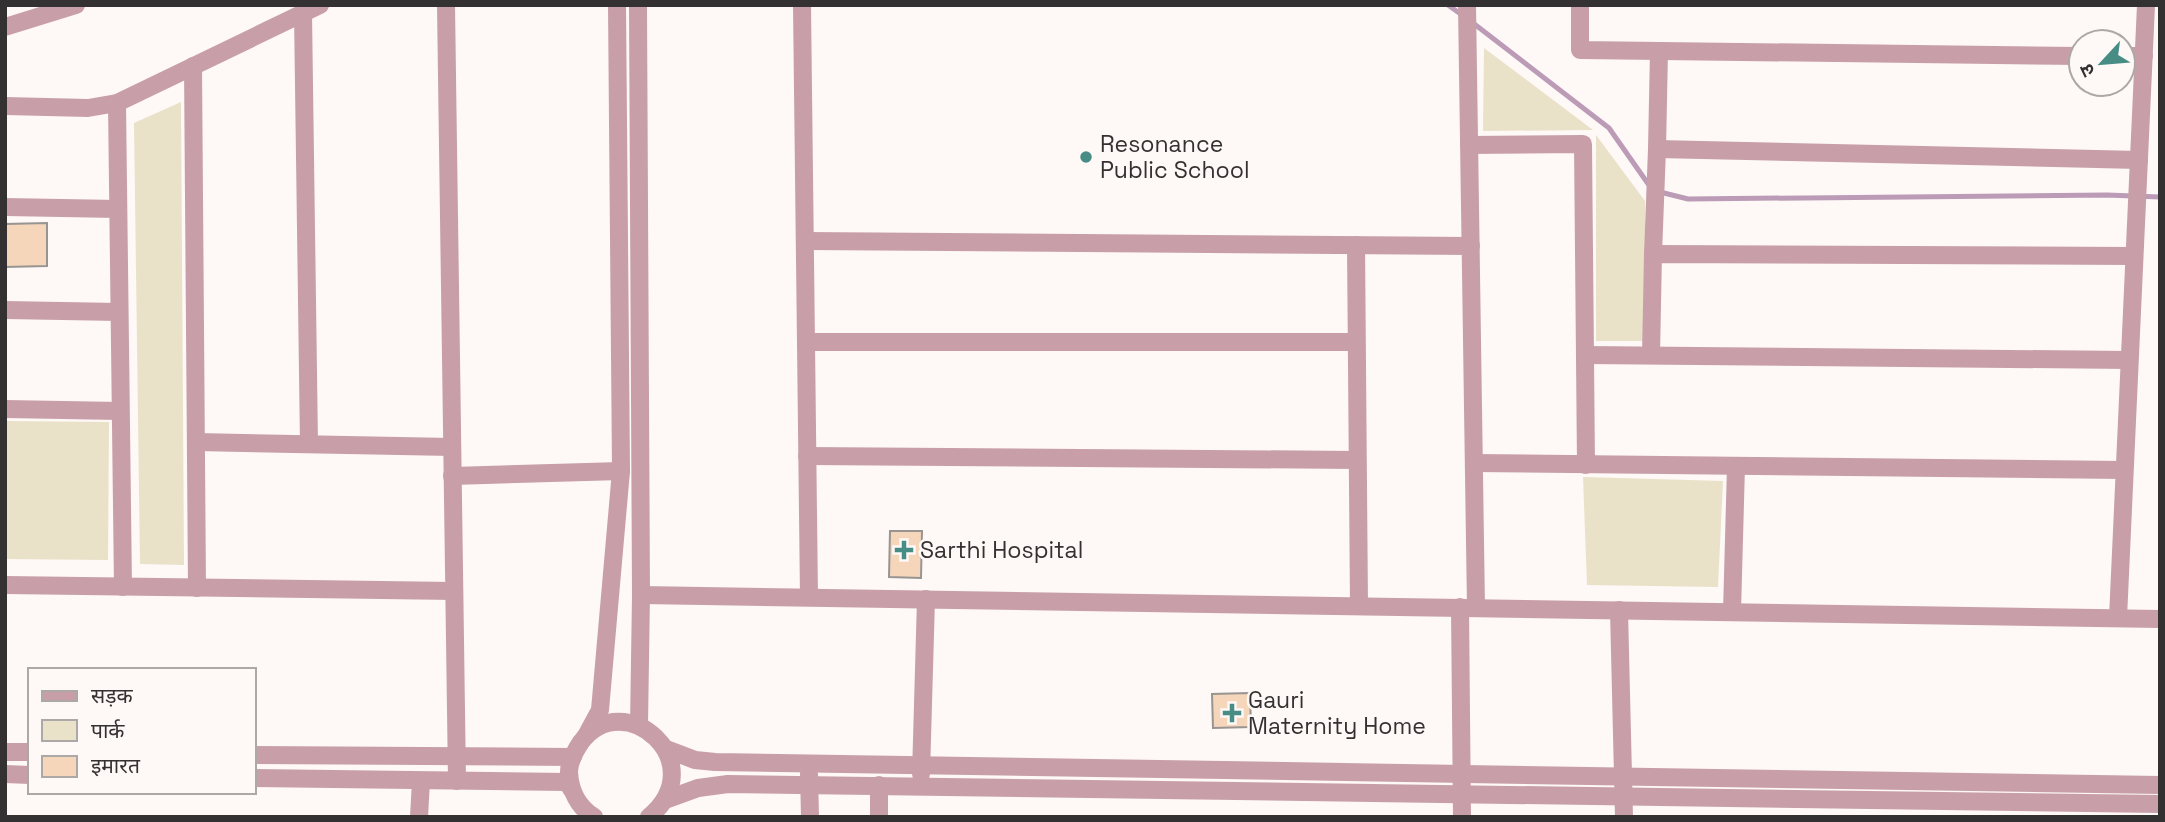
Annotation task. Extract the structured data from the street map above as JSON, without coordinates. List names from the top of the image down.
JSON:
{
  "places": {
    "other": ["Resonance Public School"],
    "health": ["Sarthi Hospital", "Gauri Maternity Home"]
  },
  "legend": ["सड़क", "पार्क", "इमारत"],
  "north": "bottom left"
}
